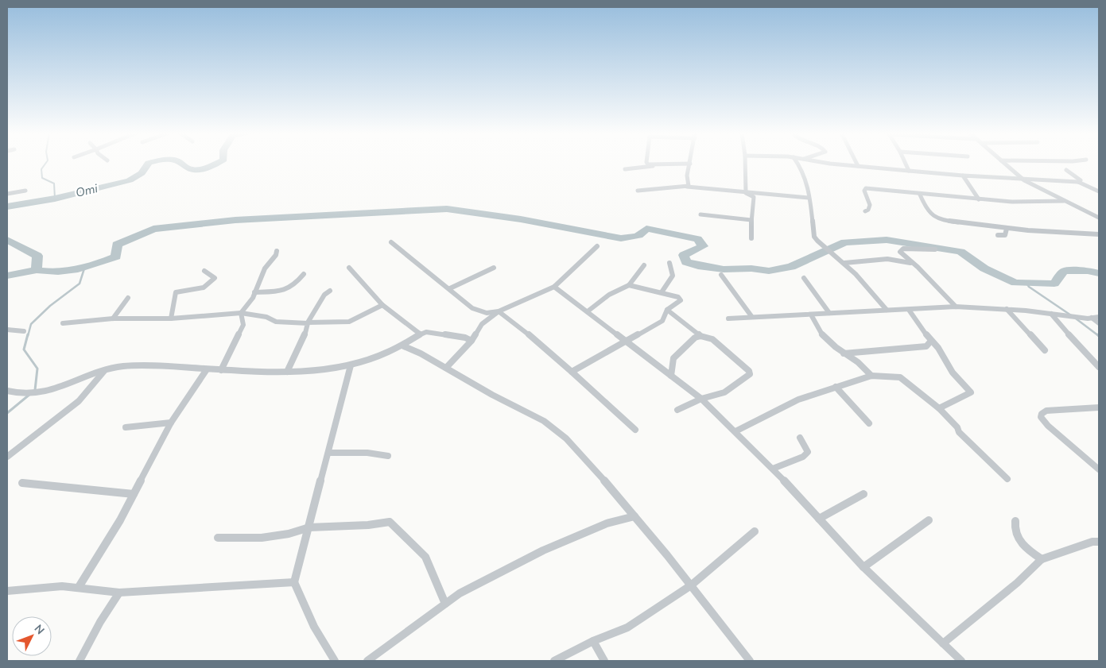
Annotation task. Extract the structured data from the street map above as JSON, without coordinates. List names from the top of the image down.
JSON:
{
  "water": ["Omi"],
  "north": "top right"
}
